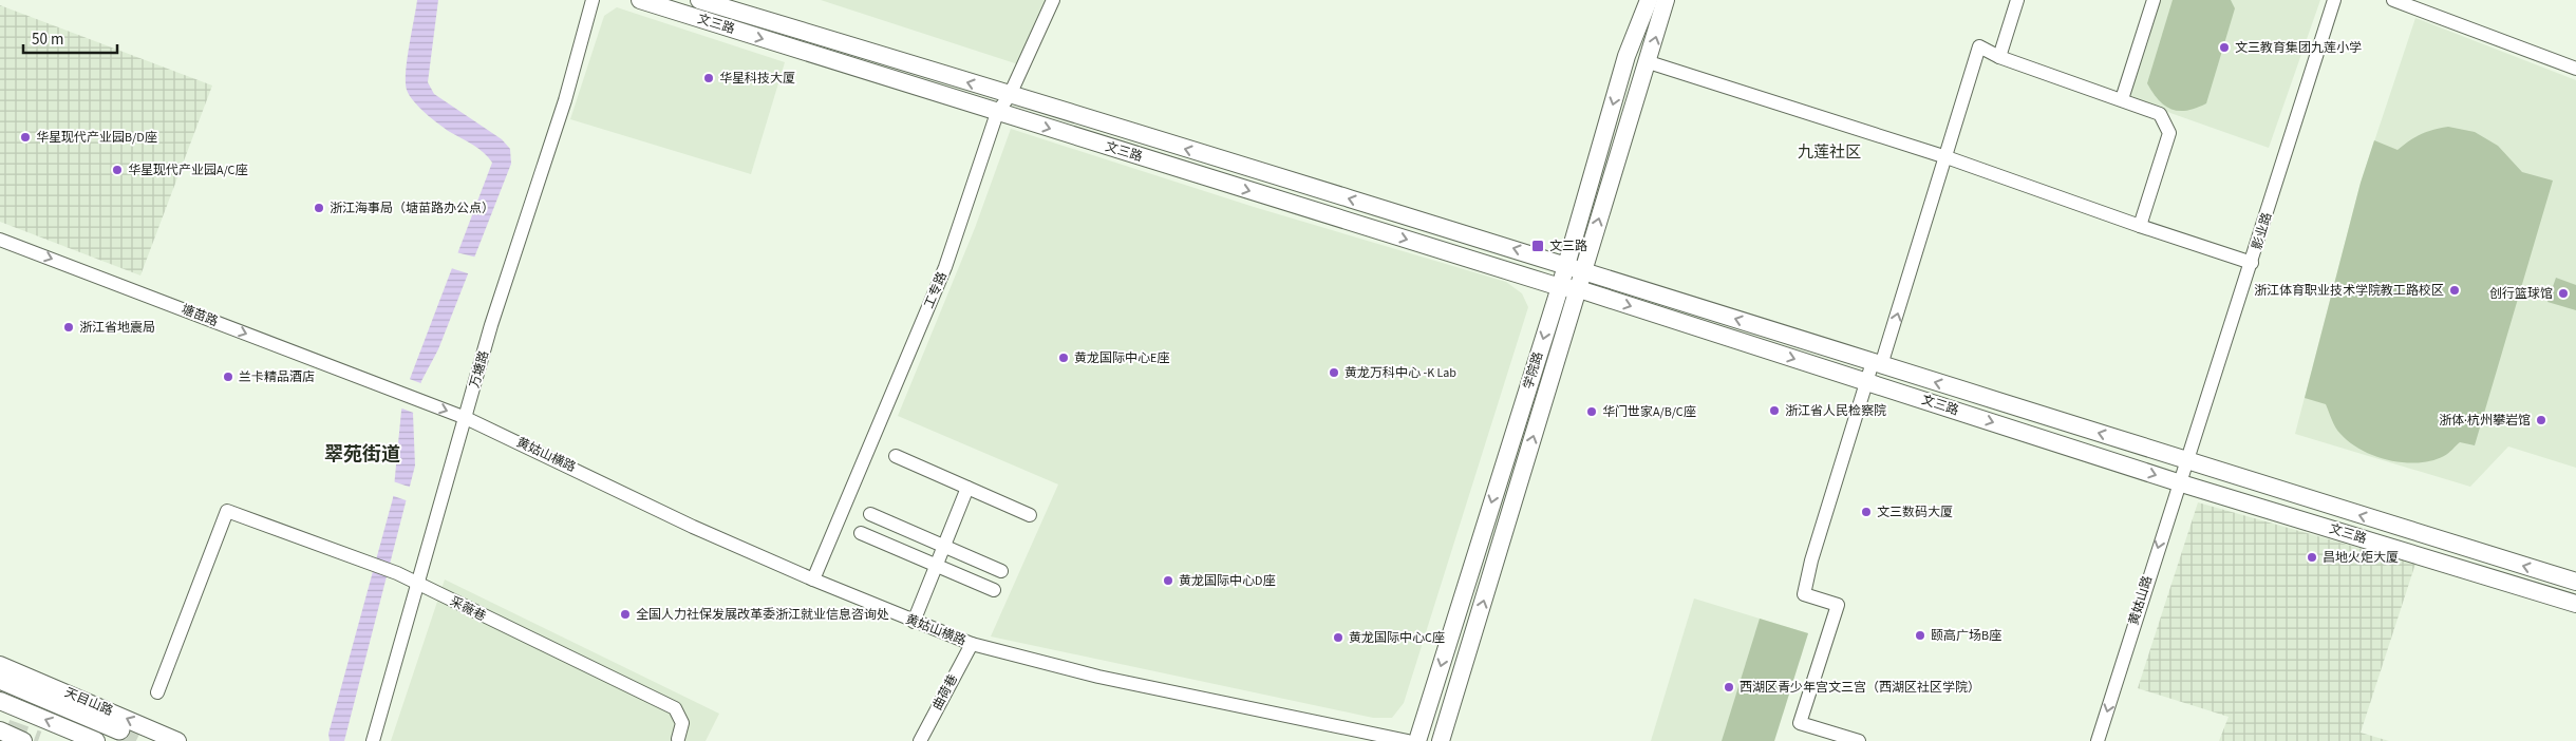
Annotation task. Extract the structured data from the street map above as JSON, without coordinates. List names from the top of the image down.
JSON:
{
  "streets": {
    "main road": ["文三路", "学院路", "天目山路"],
    "street": [
      "影业路",
      "工专路",
      "塘苗路",
      "万塘路",
      "黄姑山横路",
      "黄姑山路",
      "采薇巷",
      "曲荷巷"
    ]
  },
  "crossings": [
    ["文三路", "影业路"],
    ["文三路", "工专路"],
    ["文三路", "学院路"],
    ["文三路", "黄姑山路"],
    ["影业路", "黄姑山路"],
    ["工专路", "黄姑山横路"],
    ["塘苗路", "万塘路"],
    ["塘苗路", "黄姑山横路"],
    ["万塘路", "黄姑山横路"],
    ["万塘路", "采薇巷"],
    ["黄姑山横路", "曲荷巷"]
  ],
  "one_way": ["塘苗路", "黄姑山路"],
  "districts": ["九莲社区", "翠苑街道"],
  "places": {
    "other": [
      "文三教育集团九莲小学",
      "华星科技大厦",
      "华星现代产业园B/D座",
      "华星现代产业园A/C座",
      "浙江海事局（塘苗路办公点）",
      "浙江体育职业技术学院教工路校区",
      "创行篮球馆",
      "浙江省地震局",
      "黄龙国际中心E座",
      "黄龙万科中心 -K Lab",
      "兰卡精品酒店",
      "浙江省人民检察院",
      "华门世家A/B/C座",
      "浙体·杭州攀岩馆",
      "文三数码大厦",
      "昌地火炬大厦",
      "黄龙国际中心D座",
      "全国人力社保发展改革委浙江就业信息咨询处",
      "颐高广场B座",
      "黄龙国际中心C座",
      "西湖区青少年宫文三宫（西湖区社区学院）"
    ],
    "transit": ["文三路"]
  },
  "scale_bar": "50 m"
}
